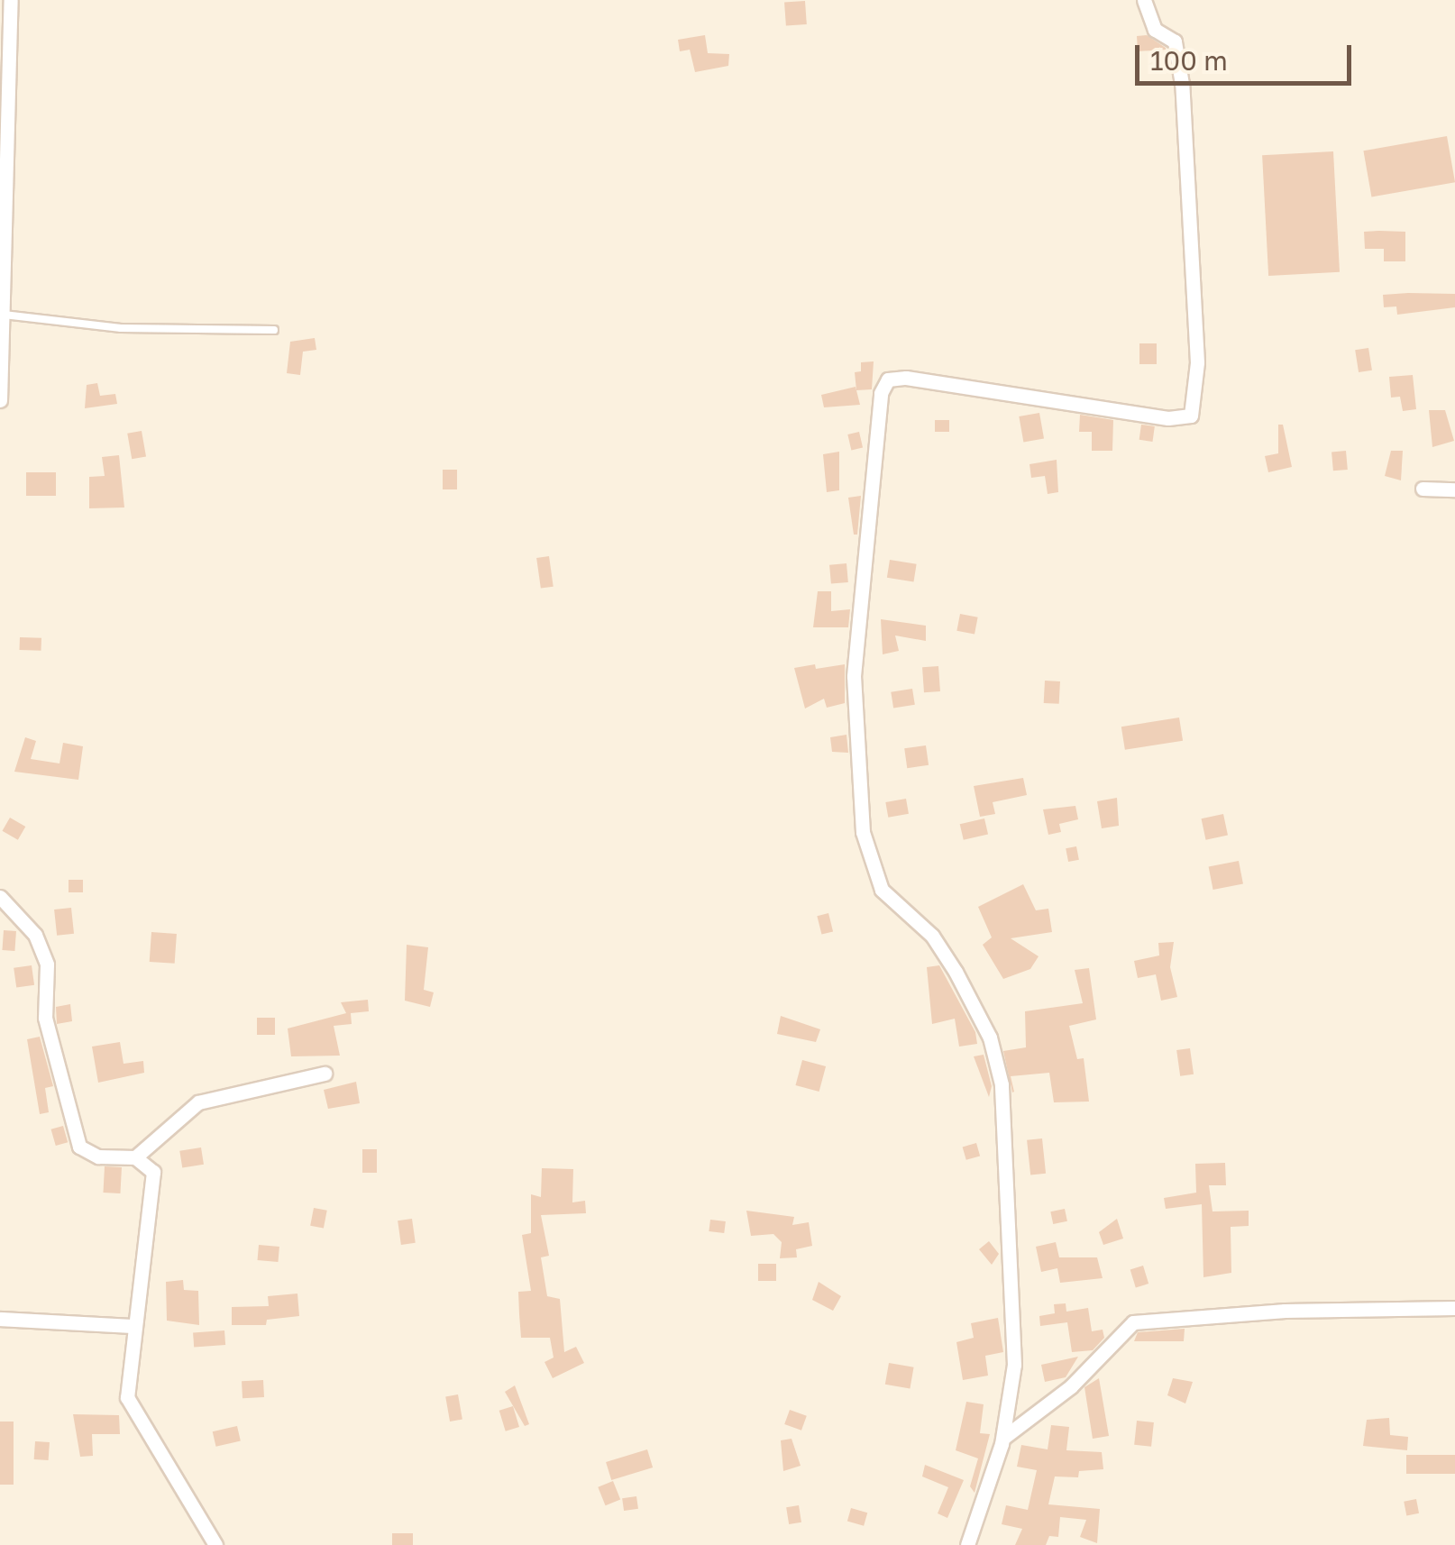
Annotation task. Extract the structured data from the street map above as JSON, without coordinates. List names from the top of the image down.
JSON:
{
  "scale_bar": "100 m"
}
